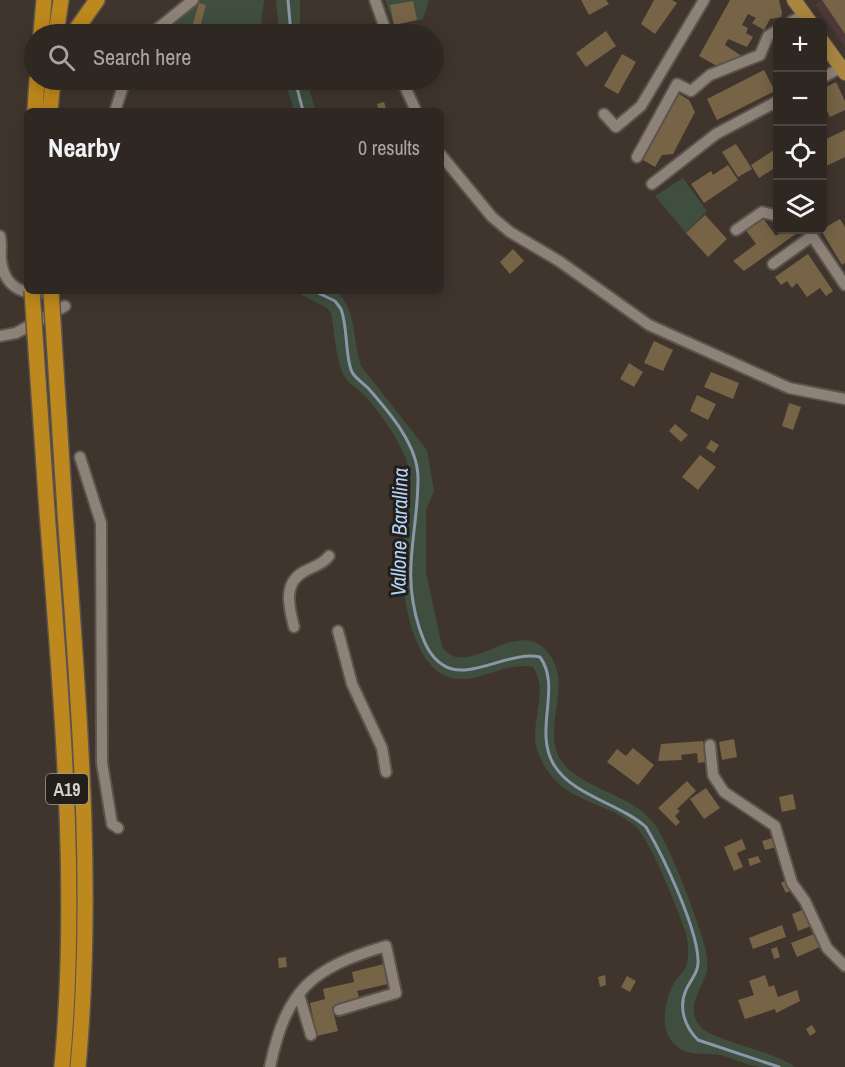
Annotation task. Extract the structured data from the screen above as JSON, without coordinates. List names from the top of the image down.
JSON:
{
  "streets": {
    "highway": ["A19"]
  },
  "water": ["Vallone Barallina"],
  "page": {
    "map_buttons": ["+", "−"],
    "search": "Search here",
    "heading": ["Nearby", "0 results"]
  }
}
